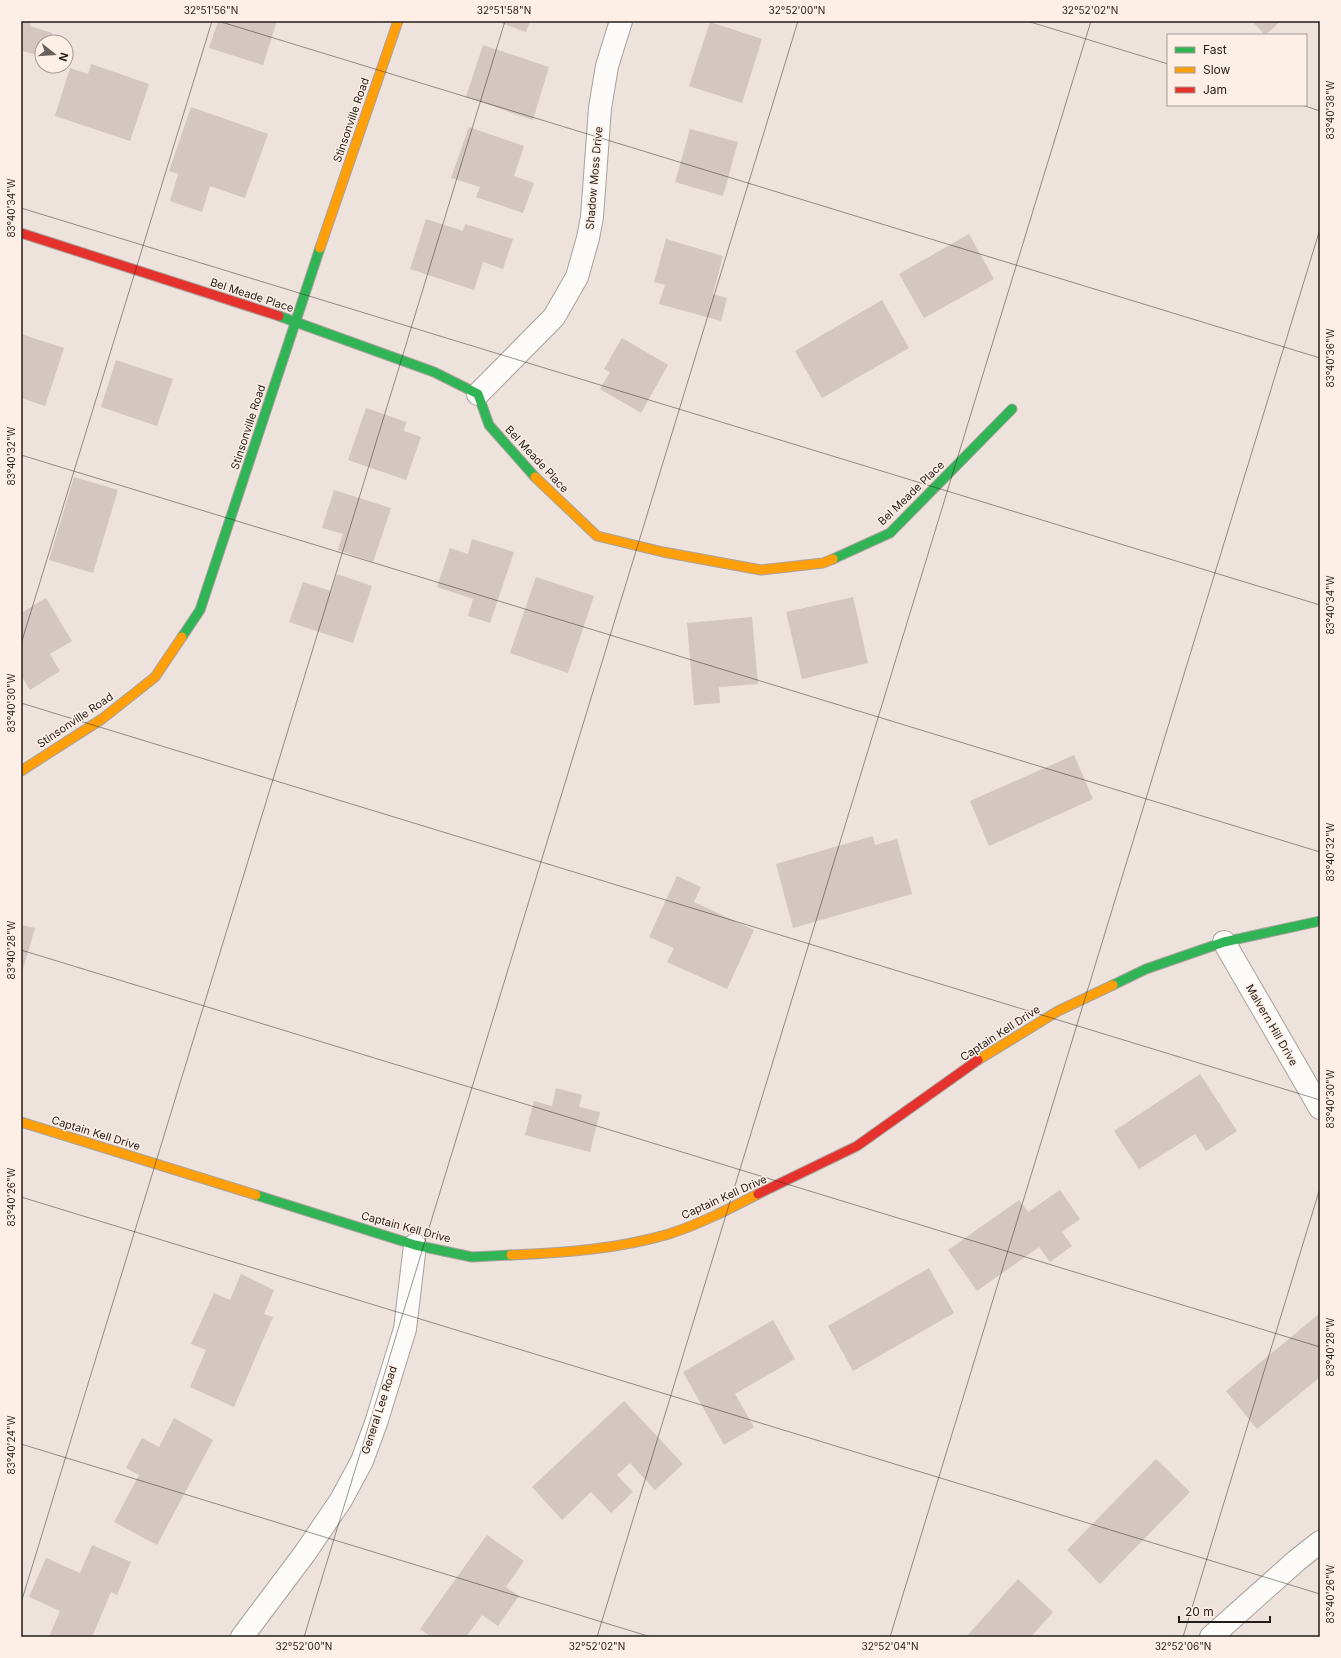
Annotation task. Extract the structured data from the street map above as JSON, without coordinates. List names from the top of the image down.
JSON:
{
  "streets": {
    "street": [
      "Stinsonville Road",
      "Shadow Moss Drive",
      "Bel Meade Place",
      "Malvern Hill Drive",
      "Captain Kell Drive",
      "General Lee Road"
    ]
  },
  "crossings": [
    ["Stinsonville Road", "Bel Meade Place"],
    ["Shadow Moss Drive", "Bel Meade Place"],
    ["Malvern Hill Drive", "Captain Kell Drive"],
    ["Captain Kell Drive", "General Lee Road"]
  ],
  "legend": ["Fast", "Slow", "Jam"],
  "scale_bar": "20 m",
  "north": "right",
  "coordinates": [
    "32°51'56\"N",
    "32°51'58\"N",
    "32°52'00\"N",
    "32°52'02\"N",
    "83°40'38\"W",
    "83°40'34\"W",
    "83°40'36\"W",
    "83°40'32\"W",
    "83°40'30\"W",
    "83°40'28\"W",
    "83°40'26\"W",
    "83°40'24\"W",
    "32°52'04\"N",
    "32°52'06\"N"
  ]
}
